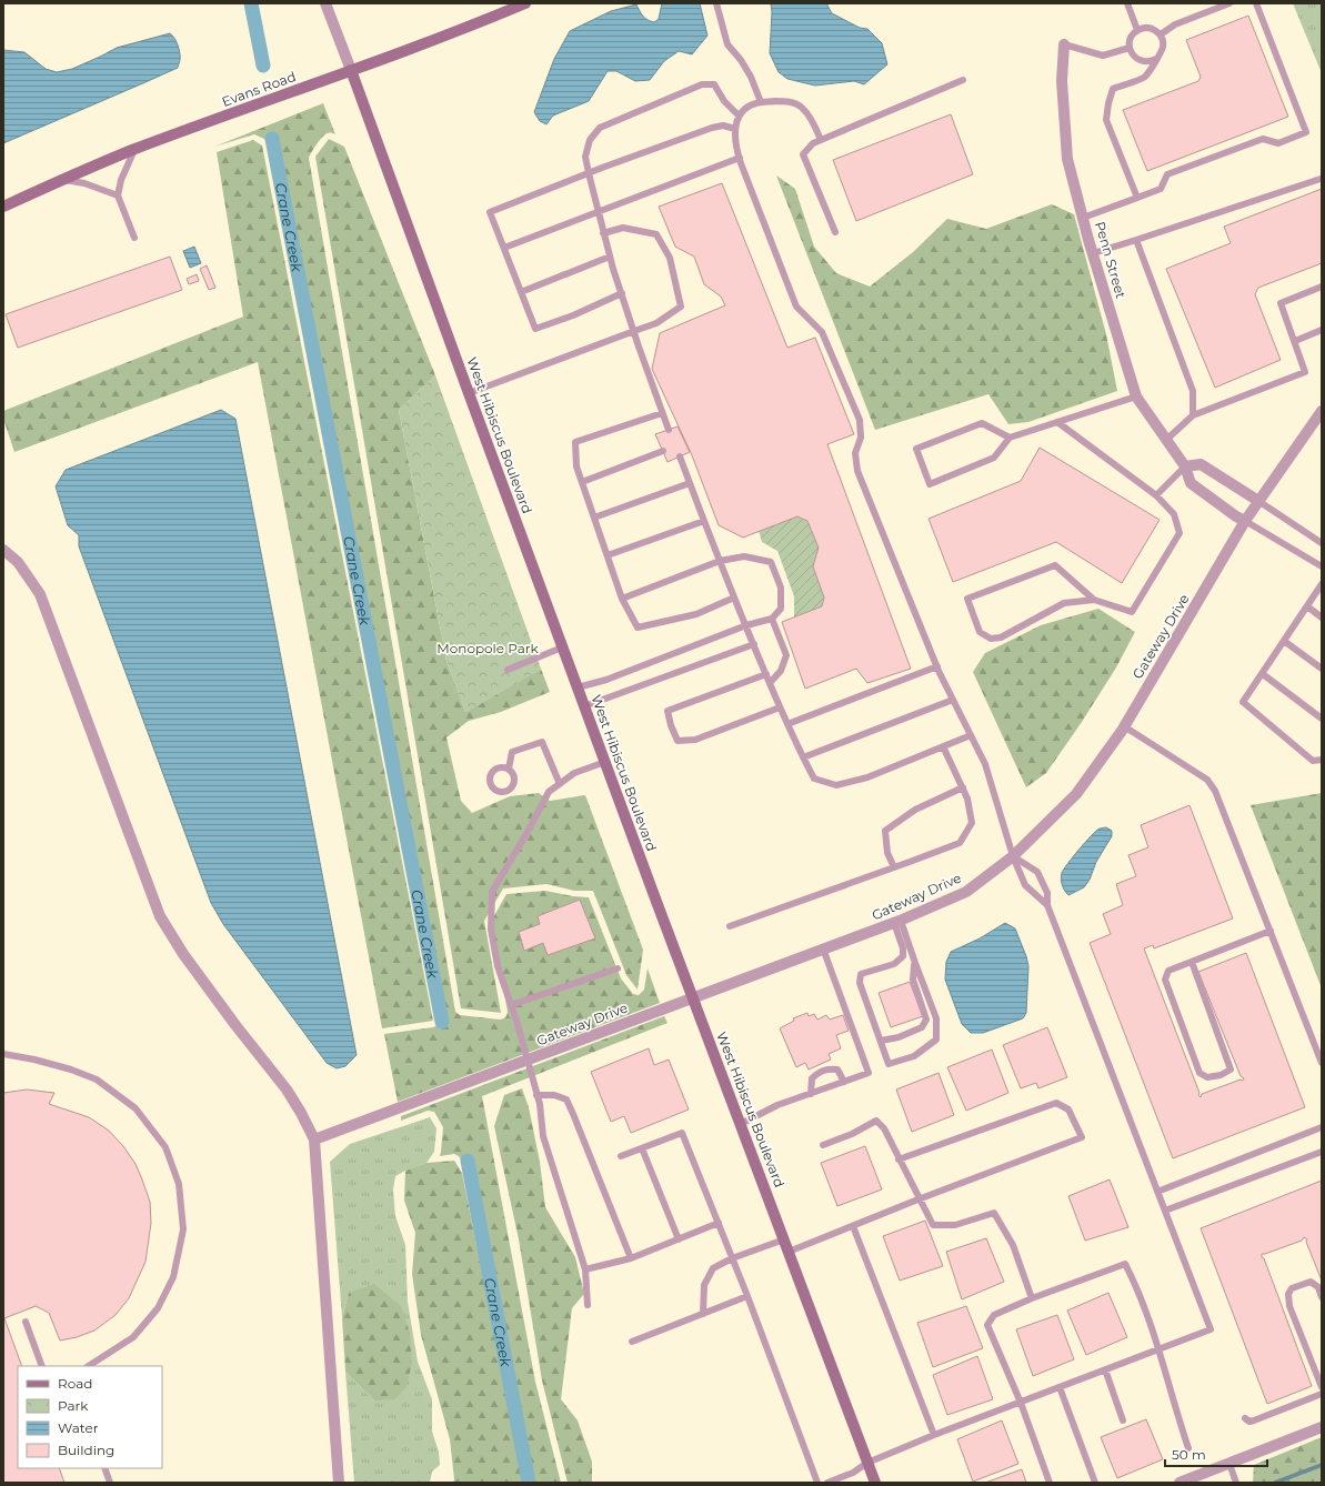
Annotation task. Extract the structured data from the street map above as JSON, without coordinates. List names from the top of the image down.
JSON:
{
  "streets": {
    "street": [
      "Evans Road",
      "Penn Street",
      "West Hibiscus Boulevard",
      "Gateway Drive"
    ]
  },
  "crossings": [
    ["Evans Road", "West Hibiscus Boulevard"],
    ["Penn Street", "Gateway Drive"],
    ["West Hibiscus Boulevard", "Gateway Drive"]
  ],
  "water": ["Crane Creek"],
  "parks": ["Monopole Park"],
  "legend": [
    "Road",
    "Park",
    "Water",
    "Building"
  ],
  "scale_bar": "50 m"
}
